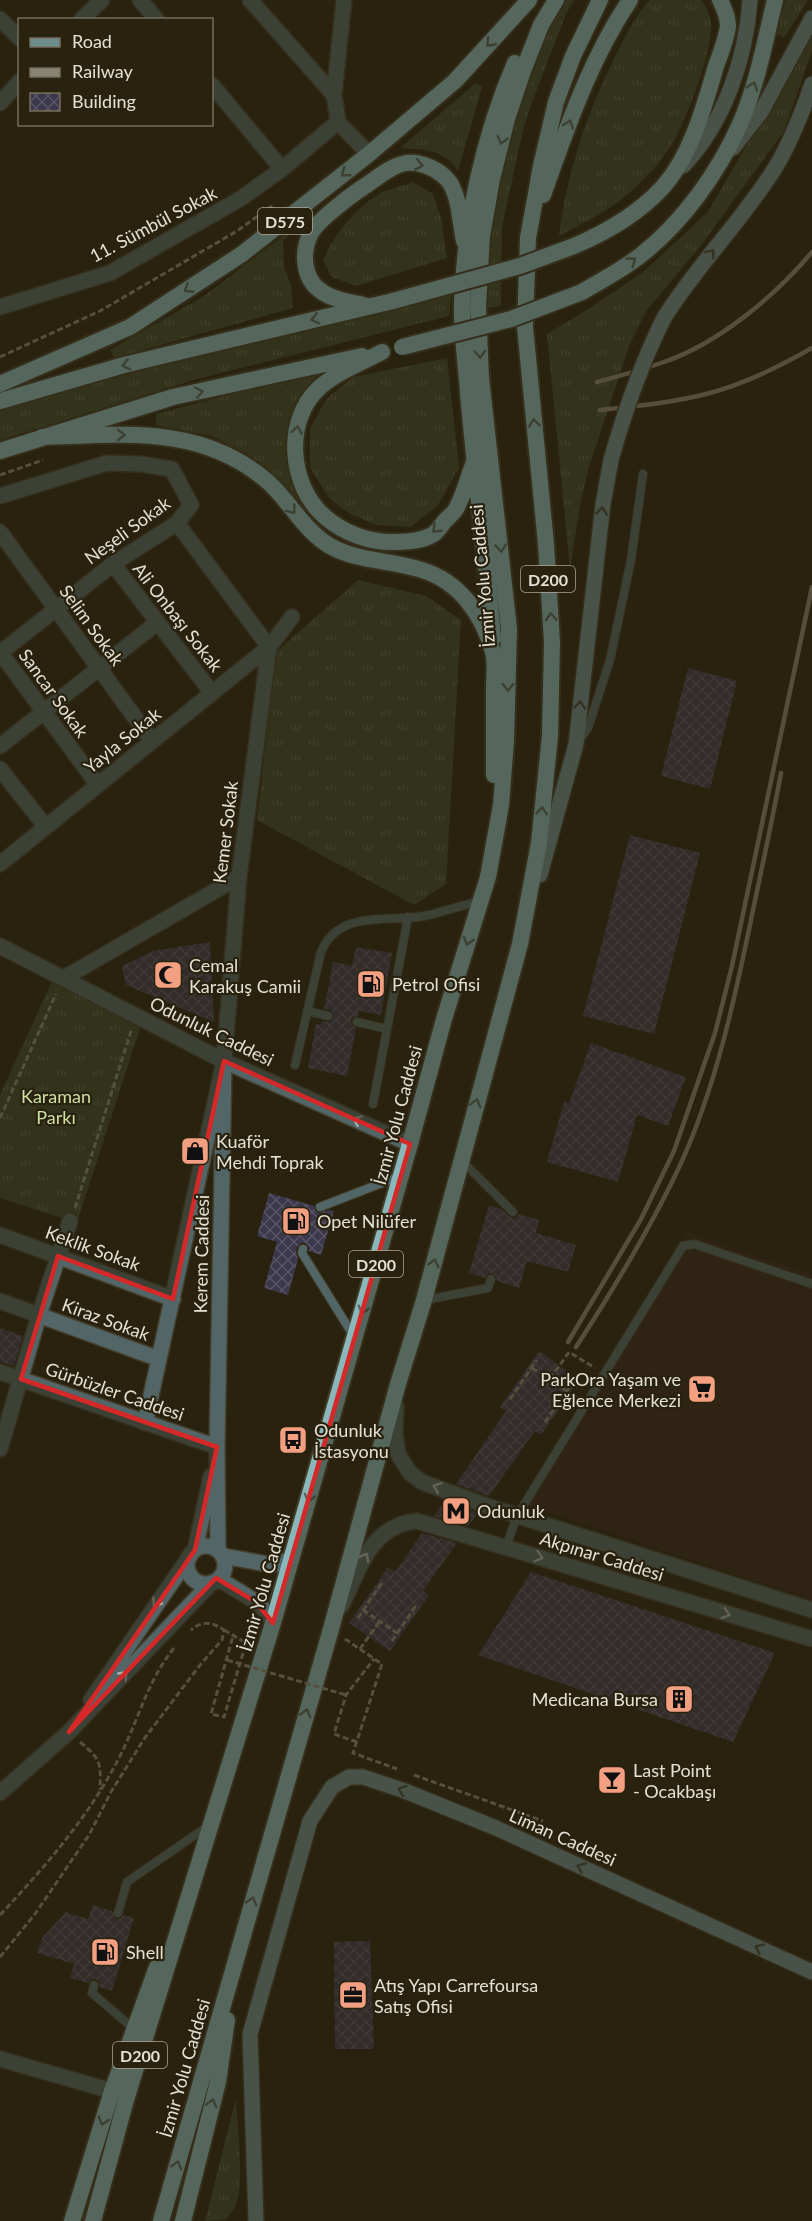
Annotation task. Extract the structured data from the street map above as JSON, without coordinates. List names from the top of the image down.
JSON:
{
  "streets": {
    "highway": ["D575", "İzmir Yolu Caddesi", "D200"],
    "main road": ["Liman Caddesi"],
    "street": [
      "11. Sümbül Sokak",
      "Neşeli Sokak",
      "Ali Onbaşı Sokak",
      "Selim Sokak",
      "Sancar Sokak",
      "Yayla Sokak",
      "Kemer Sokak",
      "Odunluk Caddesi",
      "Keklik Sokak",
      "Kerem Caddesi",
      "Kiraz Sokak",
      "Gürbüzler Caddesi",
      "Akpınar Caddesi"
    ]
  },
  "crossings": [
    ["Neşeli Sokak", "Ali Onbaşı Sokak"],
    ["Neşeli Sokak", "Selim Sokak"],
    ["Neşeli Sokak", "Sancar Sokak"],
    ["İzmir Yolu Caddesi", "Odunluk Caddesi"],
    ["İzmir Yolu Caddesi", "Akpınar Caddesi"],
    ["Ali Onbaşı Sokak", "Yayla Sokak"],
    ["Selim Sokak", "Yayla Sokak"],
    ["Sancar Sokak", "Yayla Sokak"],
    ["Yayla Sokak", "Kemer Sokak"],
    ["Kemer Sokak", "Odunluk Caddesi"],
    ["Kemer Sokak", "Kerem Caddesi"],
    ["Odunluk Caddesi", "Kerem Caddesi"],
    ["Keklik Sokak", "Kiraz Sokak"],
    ["Kerem Caddesi", "Gürbüzler Caddesi"],
    ["Kiraz Sokak", "Gürbüzler Caddesi"]
  ],
  "one_way": ["Odunluk Caddesi"],
  "parks": ["Karaman Parkı"],
  "places": {
    "mosque": ["Cemal Karakuş Camii"],
    "fuel station": ["Petrol Ofisi", "Opet Nilüfer", "Shell"],
    "shop": ["Kuaför Mehdi Toprak"],
    "supermarket": ["ParkOra Yaşam ve Eğlence Merkezi"],
    "bus stop": ["Odunluk İstasyonu"],
    "metro station": ["Odunluk"],
    "building": ["Medicana Bursa"],
    "bar": ["Last Point - Ocakbaşı"],
    "office": ["Atış Yapı Carrefoursa Satış Ofisi"]
  },
  "legend": ["Road", "Railway", "Building"]
}
